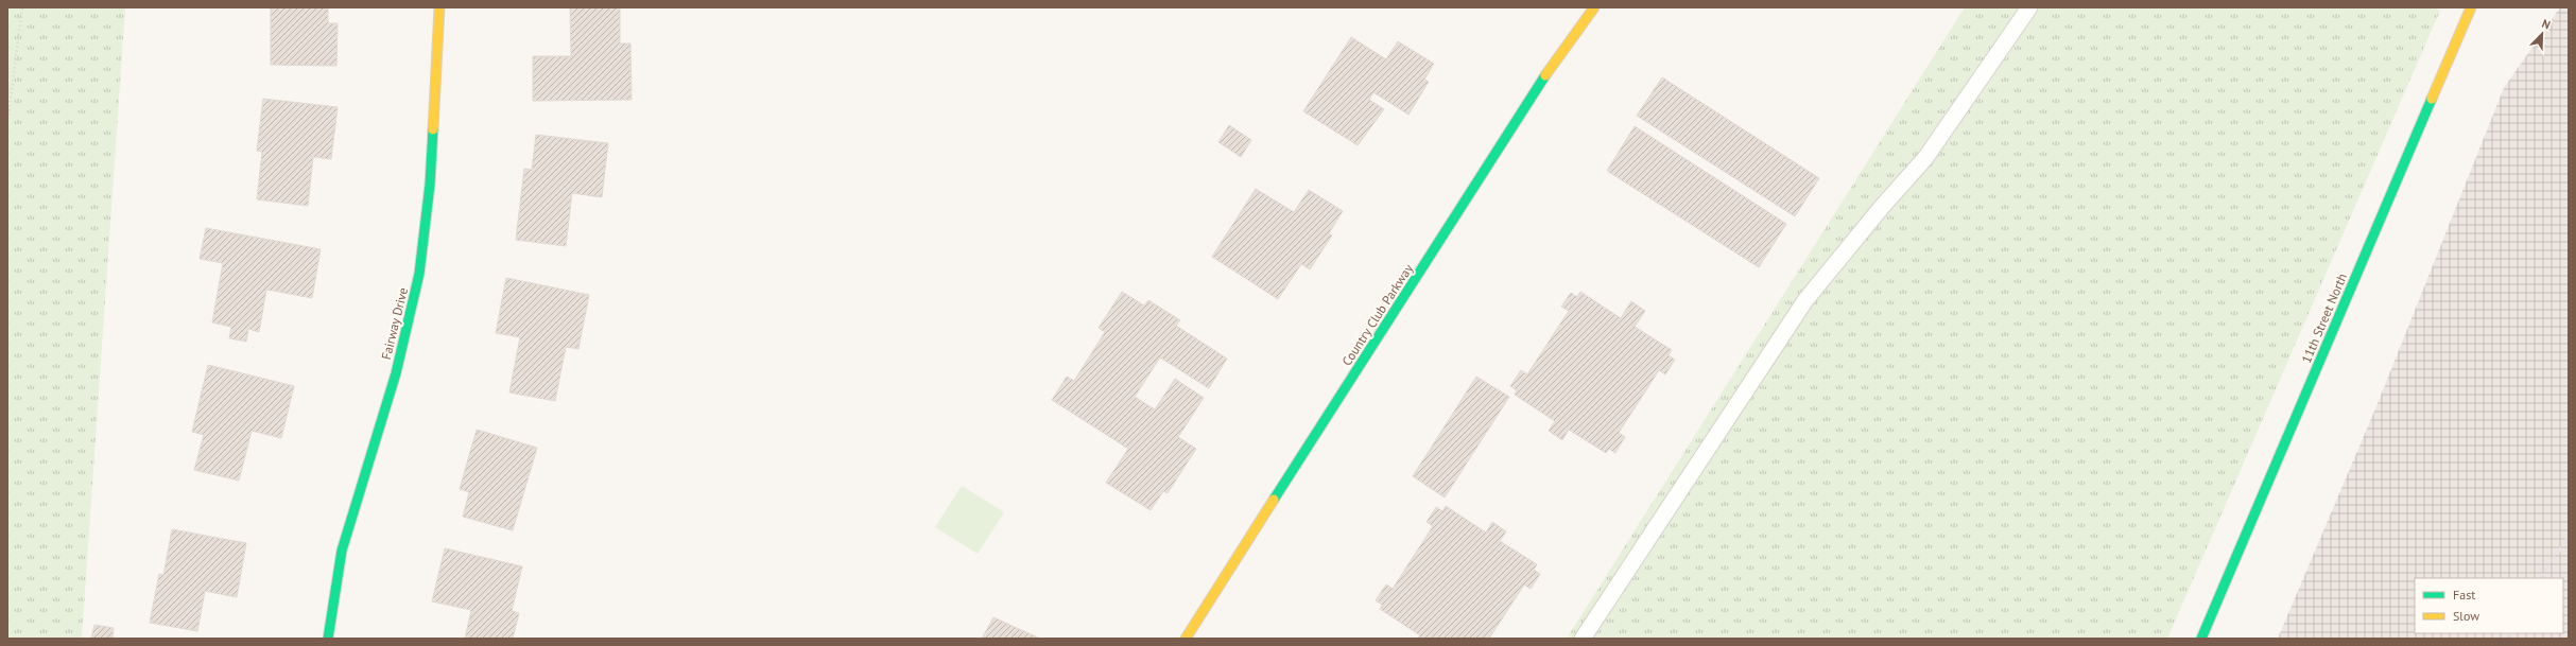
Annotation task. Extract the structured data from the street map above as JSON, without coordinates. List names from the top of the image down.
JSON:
{
  "streets": {
    "street": ["Country Club Parkway", "11th Street North", "Fairway Drive"]
  },
  "legend": ["Fast", "Slow"],
  "north": "top right"
}
